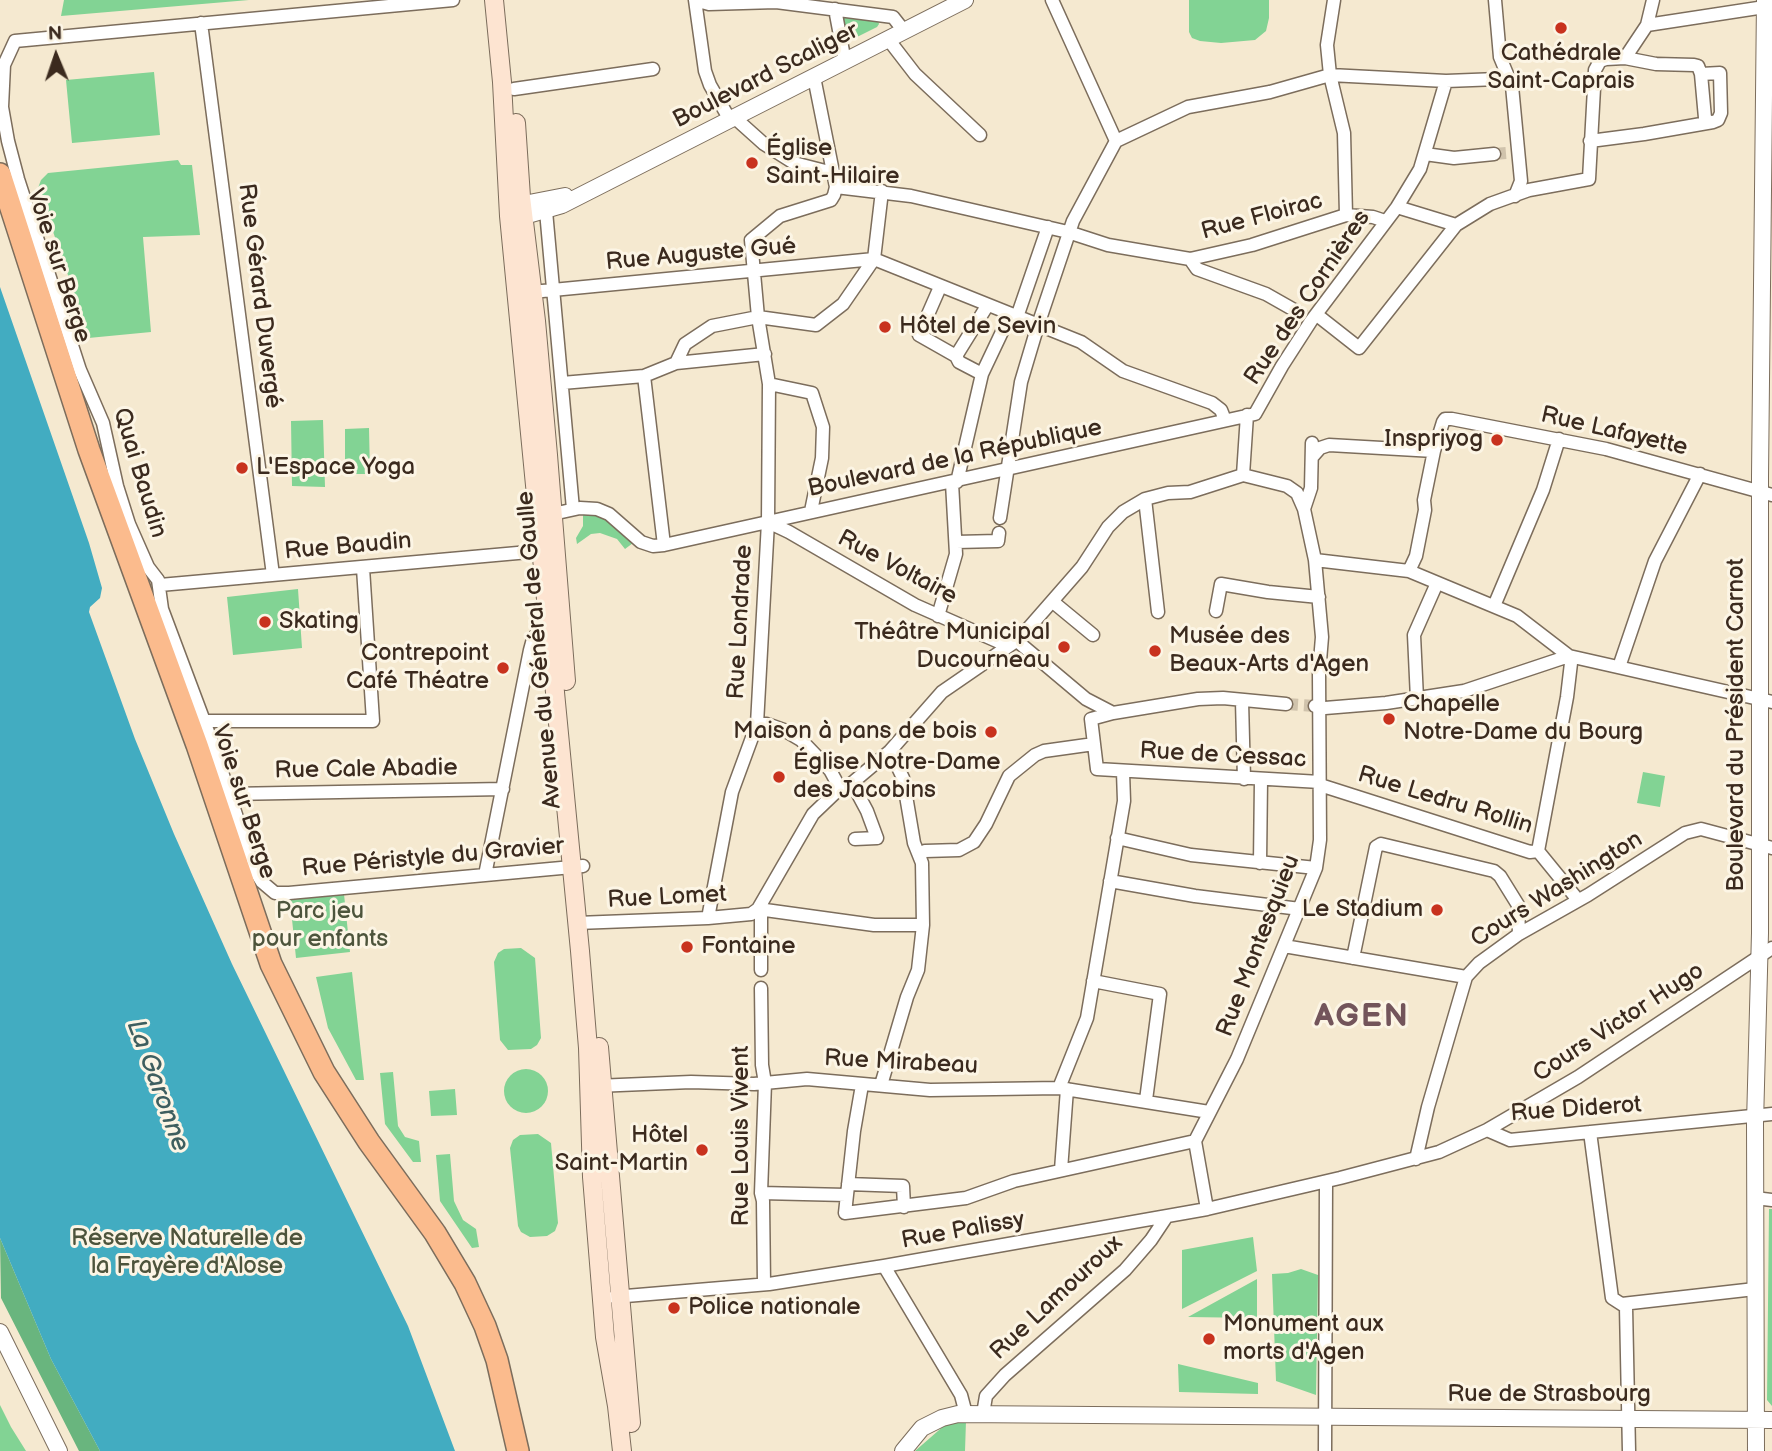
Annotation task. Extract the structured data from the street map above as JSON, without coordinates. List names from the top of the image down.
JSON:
{
  "streets": {
    "main road": ["Voie sur Berge", "Avenue du Général de Gaulle"],
    "street": [
      "Boulevard Scaliger",
      "Rue Floirac",
      "Rue Auguste Gué",
      "Rue Gérard Duvergé",
      "Rue des Cornières",
      "Rue Lafayette",
      "Boulevard de la République",
      "Quai Baudin",
      "Rue Baudin",
      "Rue Voltaire",
      "Rue Londrade",
      "Boulevard du Président Carnot",
      "Rue de Cessac",
      "Rue Cale Abadie",
      "Rue Ledru Rollin",
      "Rue Péristyle du Gravier",
      "Cours Washington",
      "Rue Lomet",
      "Rue Montesquieu",
      "Cours Victor Hugo",
      "Rue Mirabeau",
      "Rue Diderot",
      "Rue Louis Vivent",
      "Rue Palissy",
      "Rue Lamouroux",
      "Rue de Strasbourg"
    ]
  },
  "crossings": [
    ["Boulevard Scaliger", "Avenue du Général de Gaulle"],
    ["Rue Floirac", "Rue des Cornières"],
    ["Rue Auguste Gué", "Rue Londrade"],
    ["Rue Auguste Gué", "Avenue du Général de Gaulle"],
    ["Rue Gérard Duvergé", "Quai Baudin"],
    ["Rue Gérard Duvergé", "Rue Baudin"],
    ["Rue des Cornières", "Boulevard de la République"],
    ["Rue Lafayette", "Boulevard du Président Carnot"],
    ["Boulevard de la République", "Rue Voltaire"],
    ["Boulevard de la République", "Rue Londrade"],
    ["Quai Baudin", "Rue Baudin"],
    ["Quai Baudin", "Rue Cale Abadie"],
    ["Quai Baudin", "Rue Péristyle du Gravier"],
    ["Rue Baudin", "Avenue du Général de Gaulle"],
    ["Rue Voltaire", "Rue Londrade"],
    ["Rue Londrade", "Rue Lomet"],
    ["Avenue du Général de Gaulle", "Rue Péristyle du Gravier"],
    ["Avenue du Général de Gaulle", "Rue Lomet"],
    ["Avenue du Général de Gaulle", "Rue Mirabeau"],
    ["Avenue du Général de Gaulle", "Rue Palissy"],
    ["Boulevard du Président Carnot", "Cours Washington"],
    ["Boulevard du Président Carnot", "Cours Victor Hugo"],
    ["Boulevard du Président Carnot", "Rue Diderot"],
    ["Boulevard du Président Carnot", "Rue de Strasbourg"],
    ["Rue de Cessac", "Rue Ledru Rollin"],
    ["Rue de Cessac", "Rue Montesquieu"],
    ["Rue Ledru Rollin", "Cours Washington"],
    ["Rue Ledru Rollin", "Rue Montesquieu"],
    ["Cours Washington", "Rue Diderot"],
    ["Rue Montesquieu", "Rue Mirabeau"],
    ["Cours Victor Hugo", "Rue Diderot"],
    ["Rue Mirabeau", "Rue Louis Vivent"],
    ["Rue Diderot", "Rue Palissy"],
    ["Rue Louis Vivent", "Rue Palissy"],
    ["Rue Palissy", "Rue Lamouroux"],
    ["Rue Lamouroux", "Rue de Strasbourg"]
  ],
  "districts": ["AGEN"],
  "water": ["La Garonne"],
  "parks": ["Parc jeu pour enfants", "Réserve Naturelle de la Frayère d'Alose"],
  "places": [
    "Cathédrale Saint-Caprais",
    "Église Saint-Hilaire",
    "Hôtel de Sevin",
    "Inspriyog",
    "L'Espace Yoga",
    "Skating",
    "Théâtre Municipal Ducourneau",
    "Musée des Beaux-Arts d'Agen",
    "Contrepoint Café Théatre",
    "Chapelle Notre-Dame du Bourg",
    "Maison à pans de bois",
    "Église Notre-Dame des Jacobins",
    "Le Stadium",
    "Fontaine",
    "Hôtel Saint-Martin",
    "Police nationale",
    "Monument aux morts d'Agen"
  ],
  "north": "top"
}
